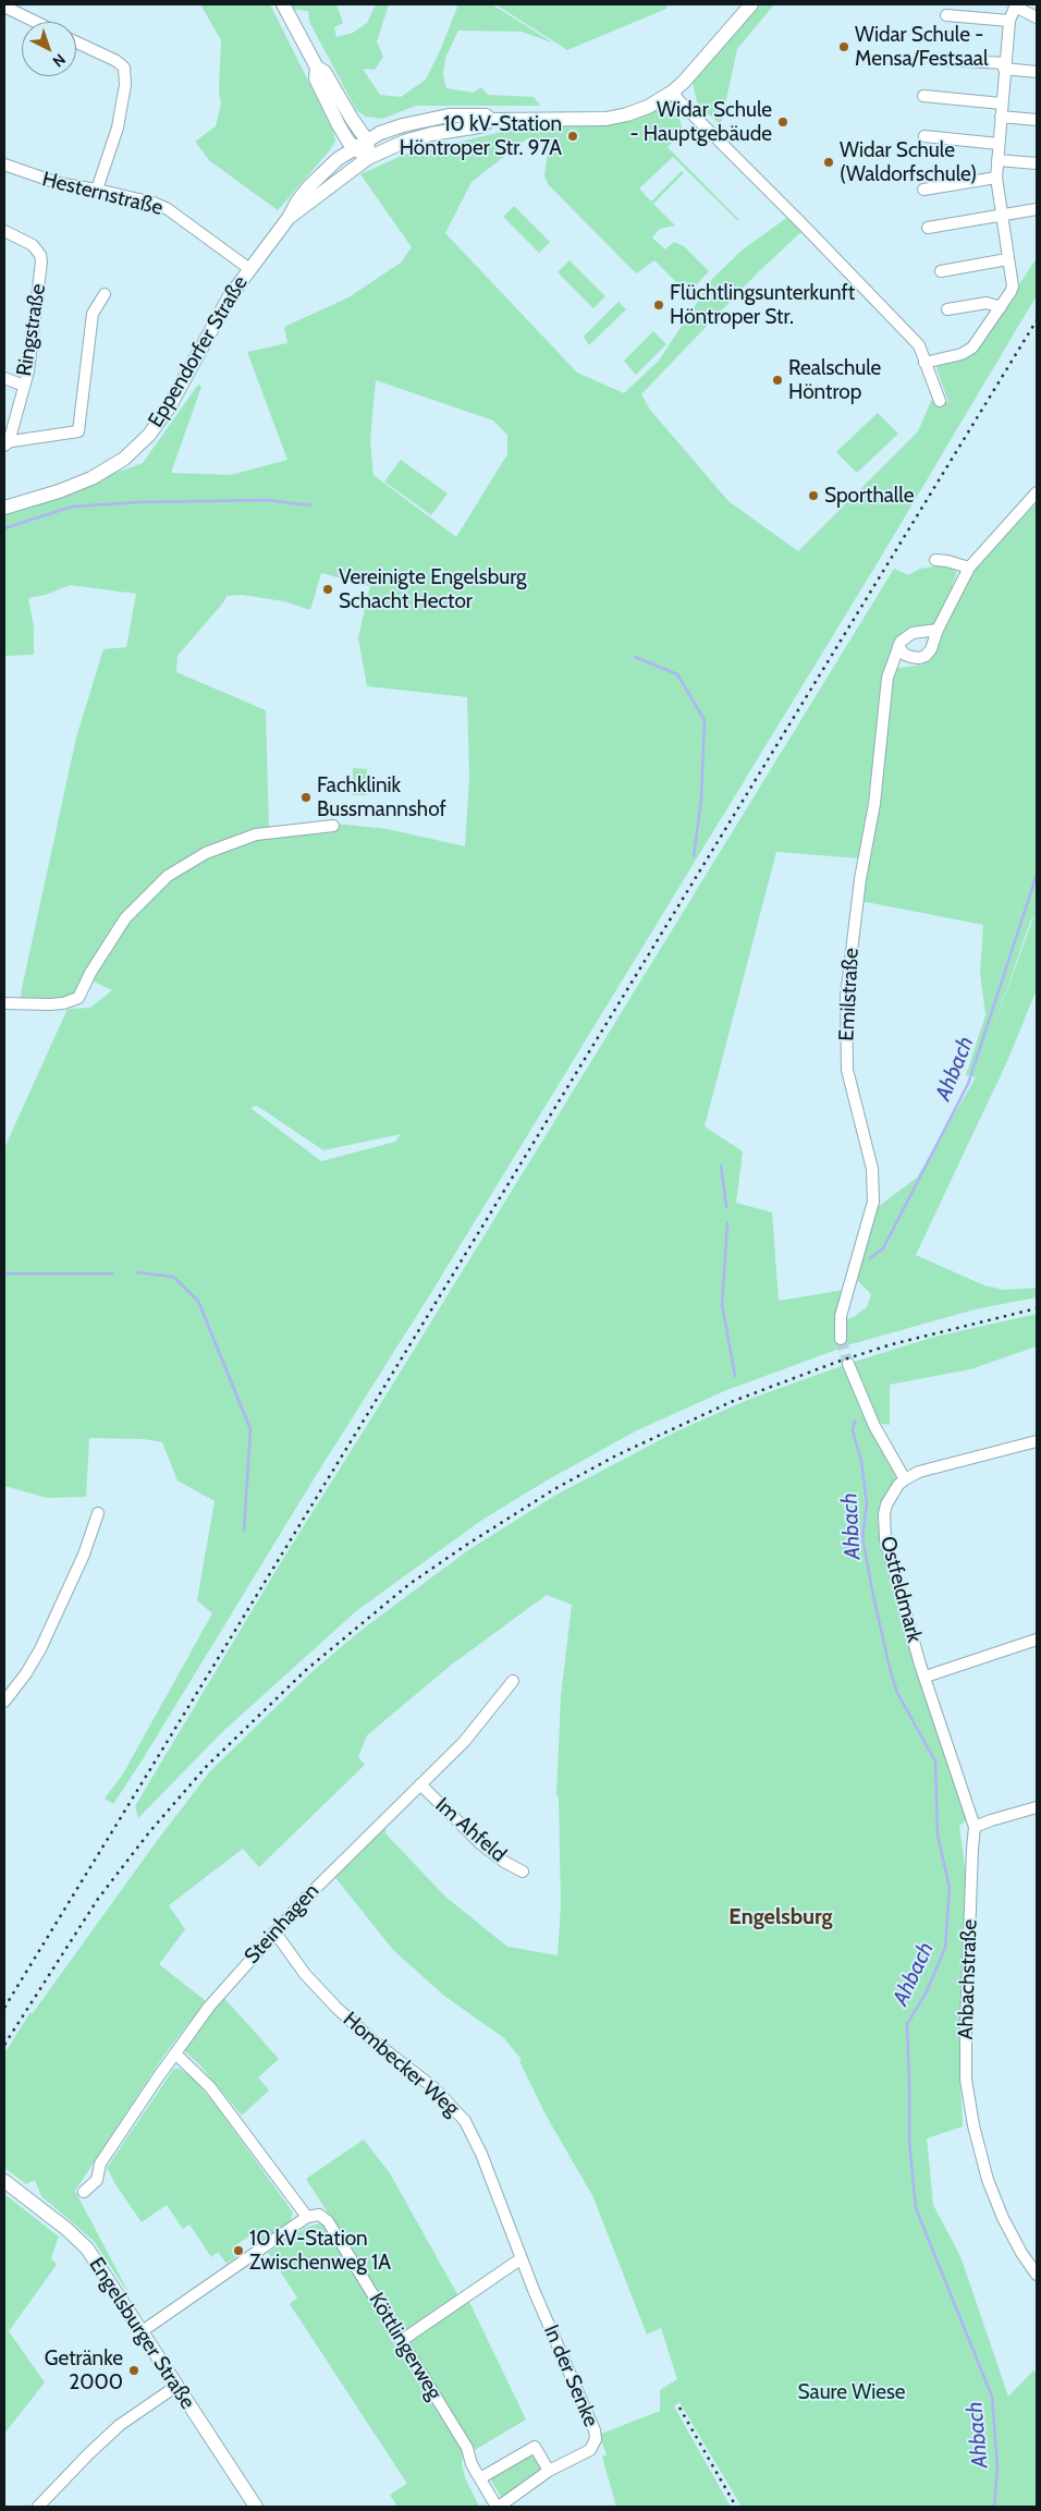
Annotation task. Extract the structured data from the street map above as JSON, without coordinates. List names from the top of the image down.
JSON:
{
  "streets": {
    "street": [
      "Hesternstraße",
      "Ringstraße",
      "Eppendorfer Straße",
      "Emilstraße",
      "Ostfeldmark",
      "Im Ahfeld",
      "Steinhagen",
      "Ahbachstraße",
      "Hombecker Weg",
      "Engelsburger Straße",
      "Köttlingerweg",
      "In der Senke"
    ]
  },
  "crossings": [
    ["Hesternstraße", "Eppendorfer Straße"],
    ["Ostfeldmark", "Ahbachstraße"],
    ["Im Ahfeld", "Steinhagen"],
    ["Steinhagen", "Hombecker Weg"],
    ["Hombecker Weg", "In der Senke"],
    ["Köttlingerweg", "In der Senke"]
  ],
  "districts": ["Engelsburg"],
  "water": ["Ahbach"],
  "parks": ["Saure Wiese"],
  "places": [
    "Widar Schule - Mensa/Festsaal",
    "Widar Schule - Hauptgebäude",
    "10 kV-Station Höntroper Str. 97A",
    "Widar Schule (Waldorfschule)",
    "Flüchtlingsunterkunft Höntroper Str.",
    "Realschule Höntrop",
    "Sporthalle",
    "Vereinigte Engelsburg Schacht Hector",
    "Fachklinik Bussmannshof",
    "10 kV-Station Zwischenweg 1A",
    "Getränke 2000"
  ],
  "north": "bottom right"
}
